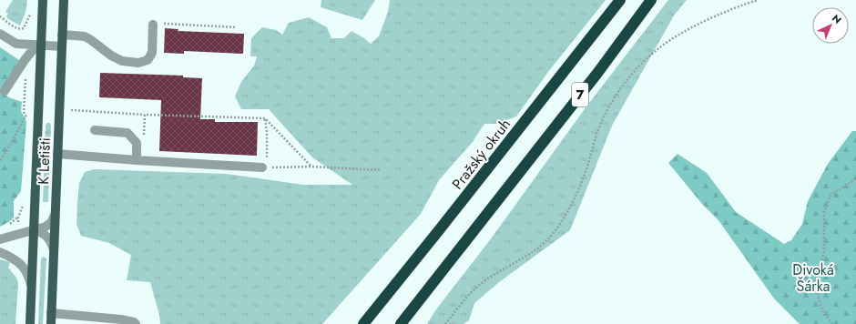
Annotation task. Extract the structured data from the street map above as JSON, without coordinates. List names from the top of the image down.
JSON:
{
  "streets": {
    "highway": ["7", "Pražský okruh"],
    "main road": ["K Letišti"]
  },
  "parks": ["Divoká Šárka"],
  "north": "top right"
}
